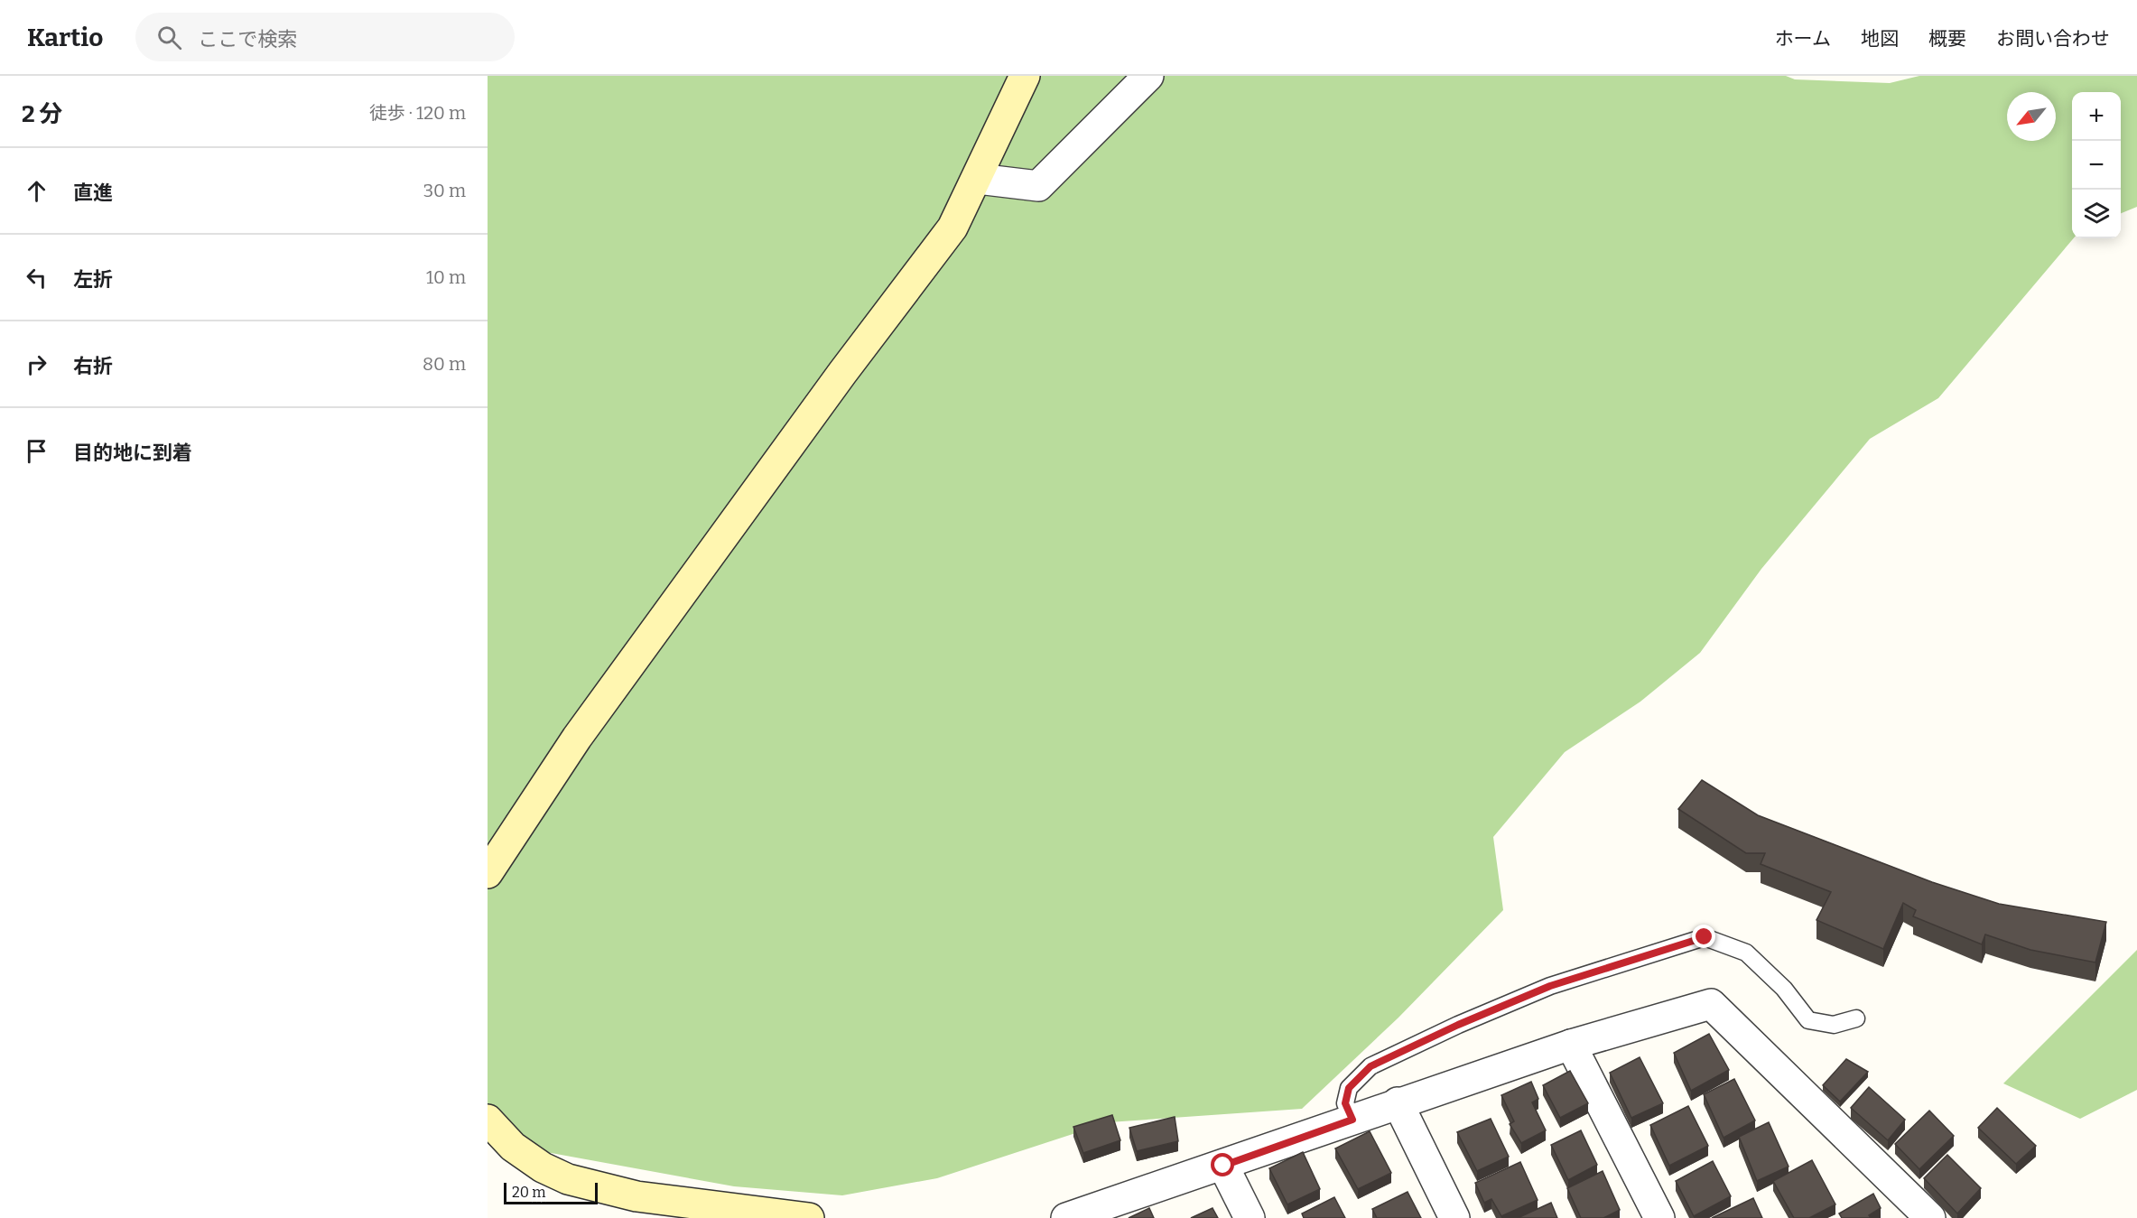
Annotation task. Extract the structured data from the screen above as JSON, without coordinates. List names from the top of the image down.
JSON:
{
  "scale_bar": "20 m",
  "north": "bottom left",
  "page": {
    "header": "Kartio",
    "search": "ここで検索",
    "nav": [
      "ホーム",
      "地図",
      "概要",
      "お問い合わせ"
    ],
    "heading": ["2 分", "徒歩 · 120 m"],
    "map_buttons": ["+", "−"],
    "list": [
      ["直進", "30 m"],
      ["左折", "10 m"],
      ["右折", "80 m"],
      "目的地に到着"
    ],
    "scale": "20 m"
  }
}
